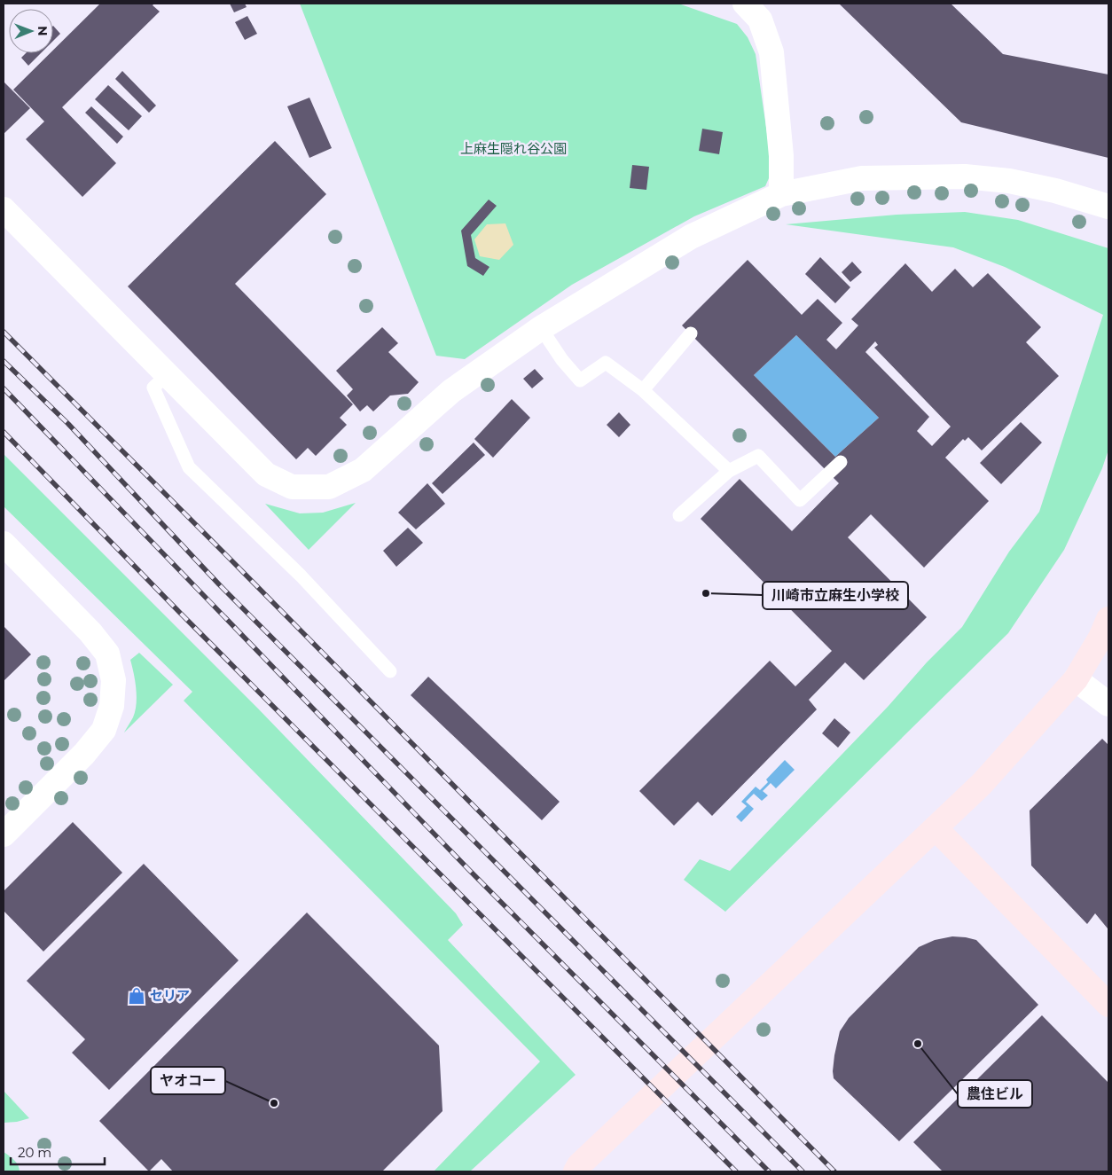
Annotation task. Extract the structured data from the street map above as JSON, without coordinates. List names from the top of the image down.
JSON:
{
  "parks": ["上麻生隠れ谷公園"],
  "places": {
    "other": ["川崎市立麻生小学校", "農住ビル", "ヤオコー"],
    "shop": ["セリア"]
  },
  "scale_bar": "20 m",
  "north": "right"
}
